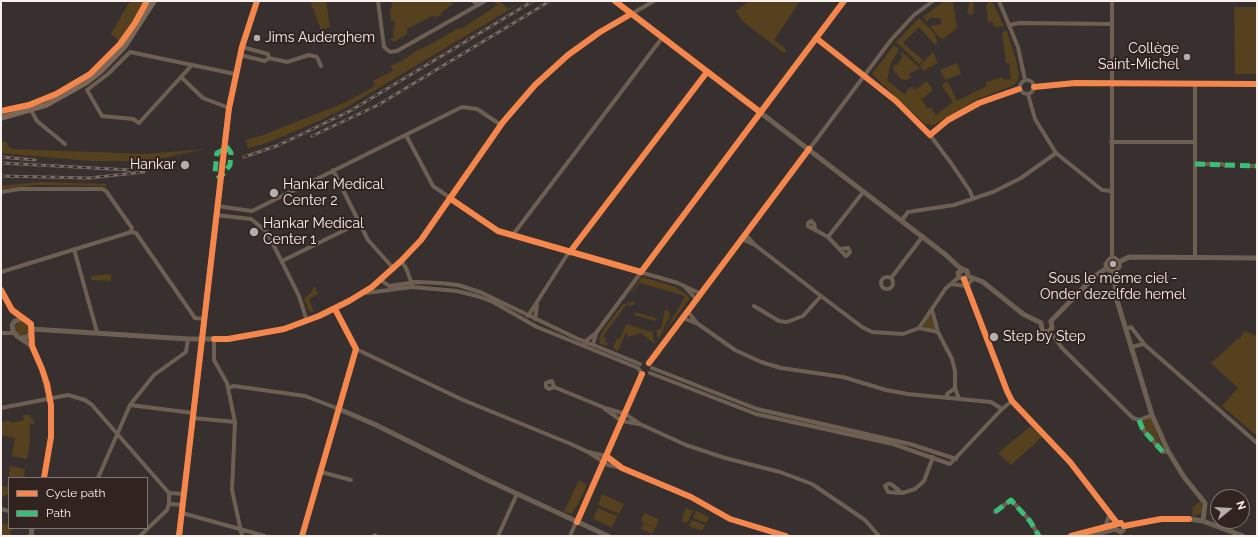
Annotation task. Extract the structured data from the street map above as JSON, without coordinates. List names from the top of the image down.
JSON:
{
  "places": [
    "Jims Auderghem",
    "Collège Saint-Michel",
    "Hankar",
    "Hankar Medical Center 2",
    "Hankar Medical Center 1",
    "Sous le même ciel - Onder dezelfde hemel",
    "Step by Step"
  ],
  "legend": ["Cycle path", "Path"],
  "north": "right"
}
